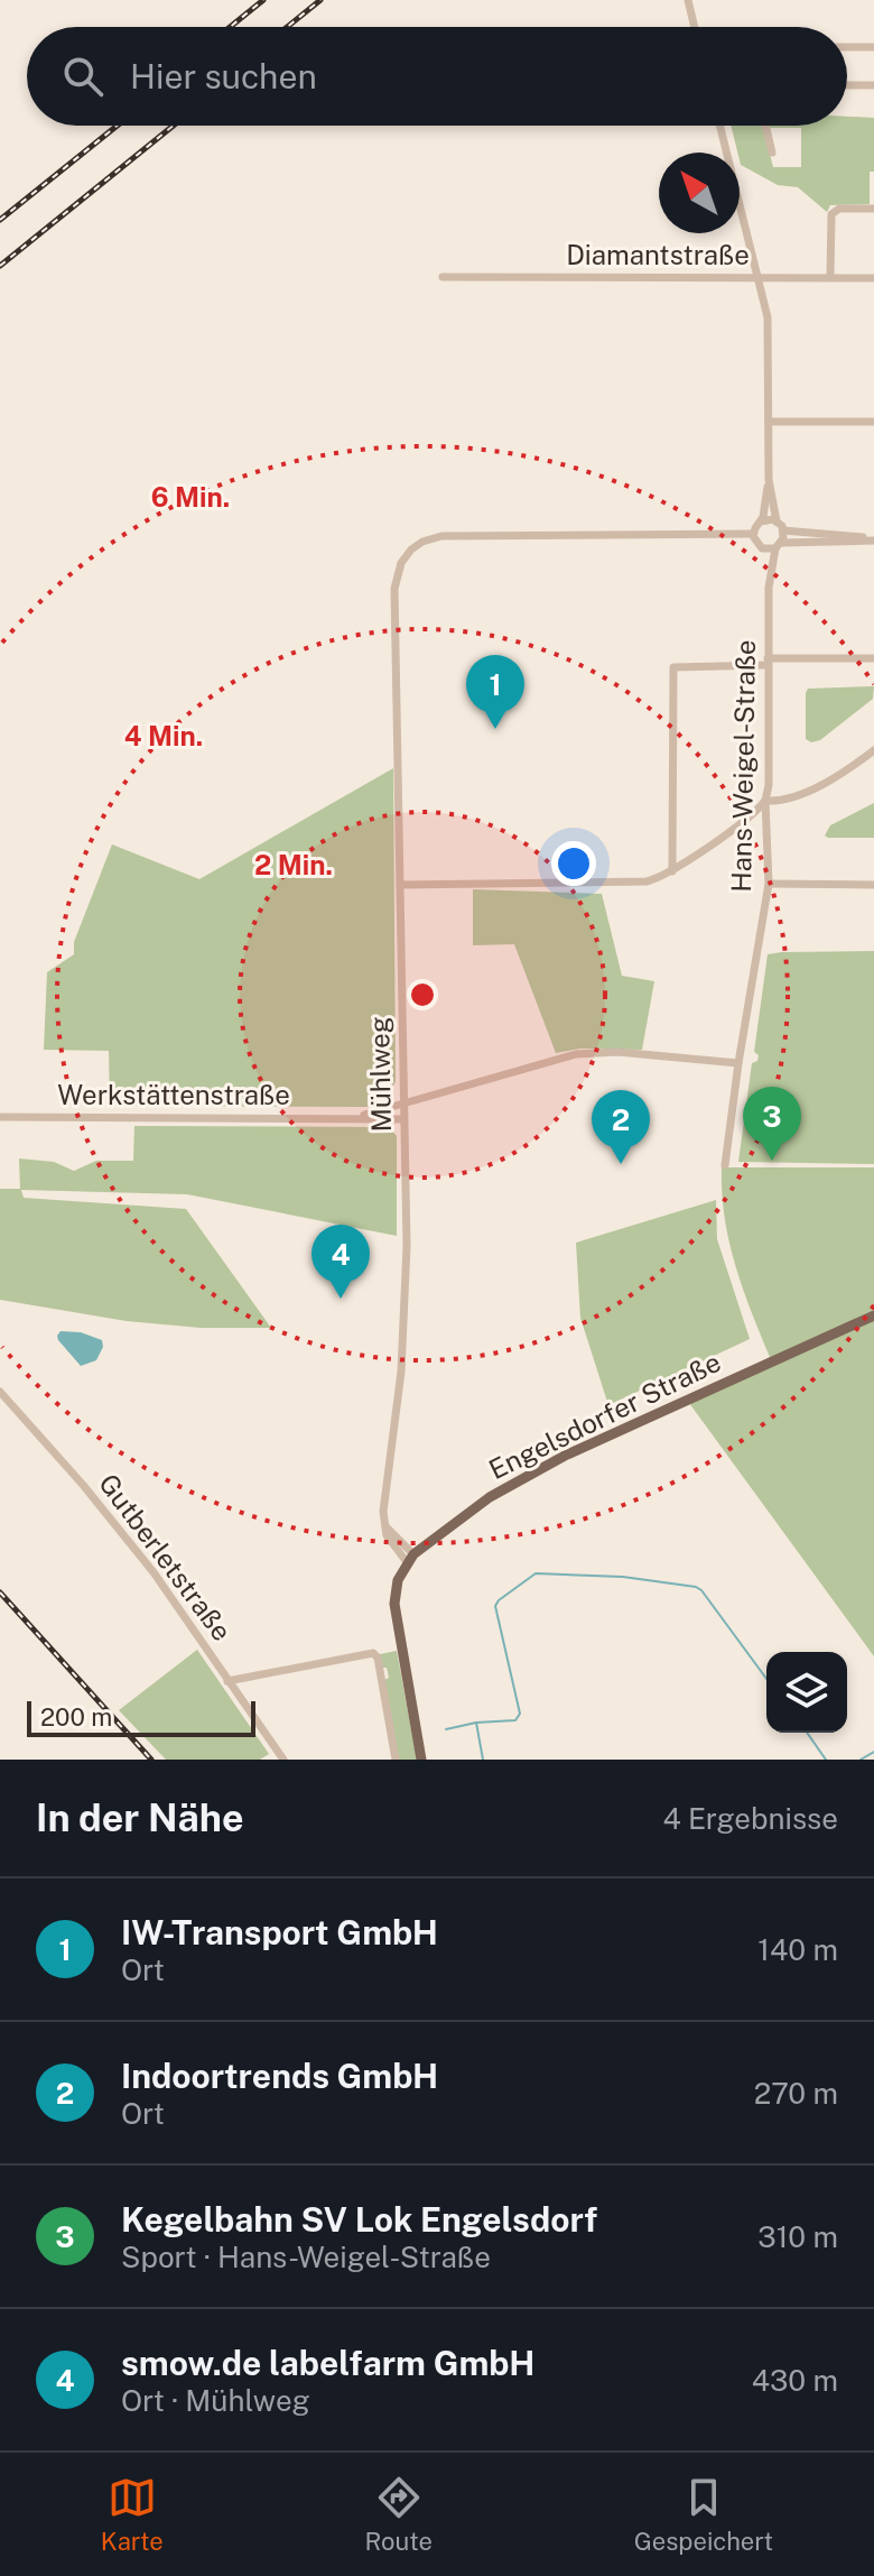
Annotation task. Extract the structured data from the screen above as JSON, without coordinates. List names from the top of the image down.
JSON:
{
  "streets": {
    "main road": ["Engelsdorfer Straße"],
    "street": [
      "Diamantstraße",
      "Hans-Weigel-Straße",
      "Mühlweg",
      "Werkstättenstraße",
      "Gutberletstraße"
    ]
  },
  "crossings": [
    ["Hans-Weigel-Straße", "Mühlweg"],
    ["Hans-Weigel-Straße", "Werkstättenstraße"],
    ["Mühlweg", "Werkstättenstraße"],
    ["Mühlweg", "Engelsdorfer Straße"]
  ],
  "scale_bar": "200 m",
  "north": "top left",
  "page": {
    "search": "Hier suchen",
    "pins": [
      "1",
      "3",
      "2",
      "4"
    ],
    "scale": "200 m",
    "heading": ["In der Nähe", "4 Ergebnisse"],
    "list": [
      {
        "mark": "1",
        "name": "IW-Transport GmbH",
        "note": "Ort",
        "value": "140 m"
      },
      {
        "mark": "2",
        "name": "Indoortrends GmbH",
        "note": "Ort",
        "value": "270 m"
      },
      {
        "mark": "3",
        "name": "Kegelbahn SV Lok Engelsdorf",
        "note": "Sport · Hans-Weigel-Straße",
        "value": "310 m"
      },
      {
        "mark": "4",
        "name": "smow.de labelfarm GmbH",
        "note": "Ort · Mühlweg",
        "value": "430 m"
      }
    ],
    "nav": ["Karte", "Route", "Gespeichert"]
  },
  "rings": ["6 Min.", "4 Min.", "2 Min."]
}
